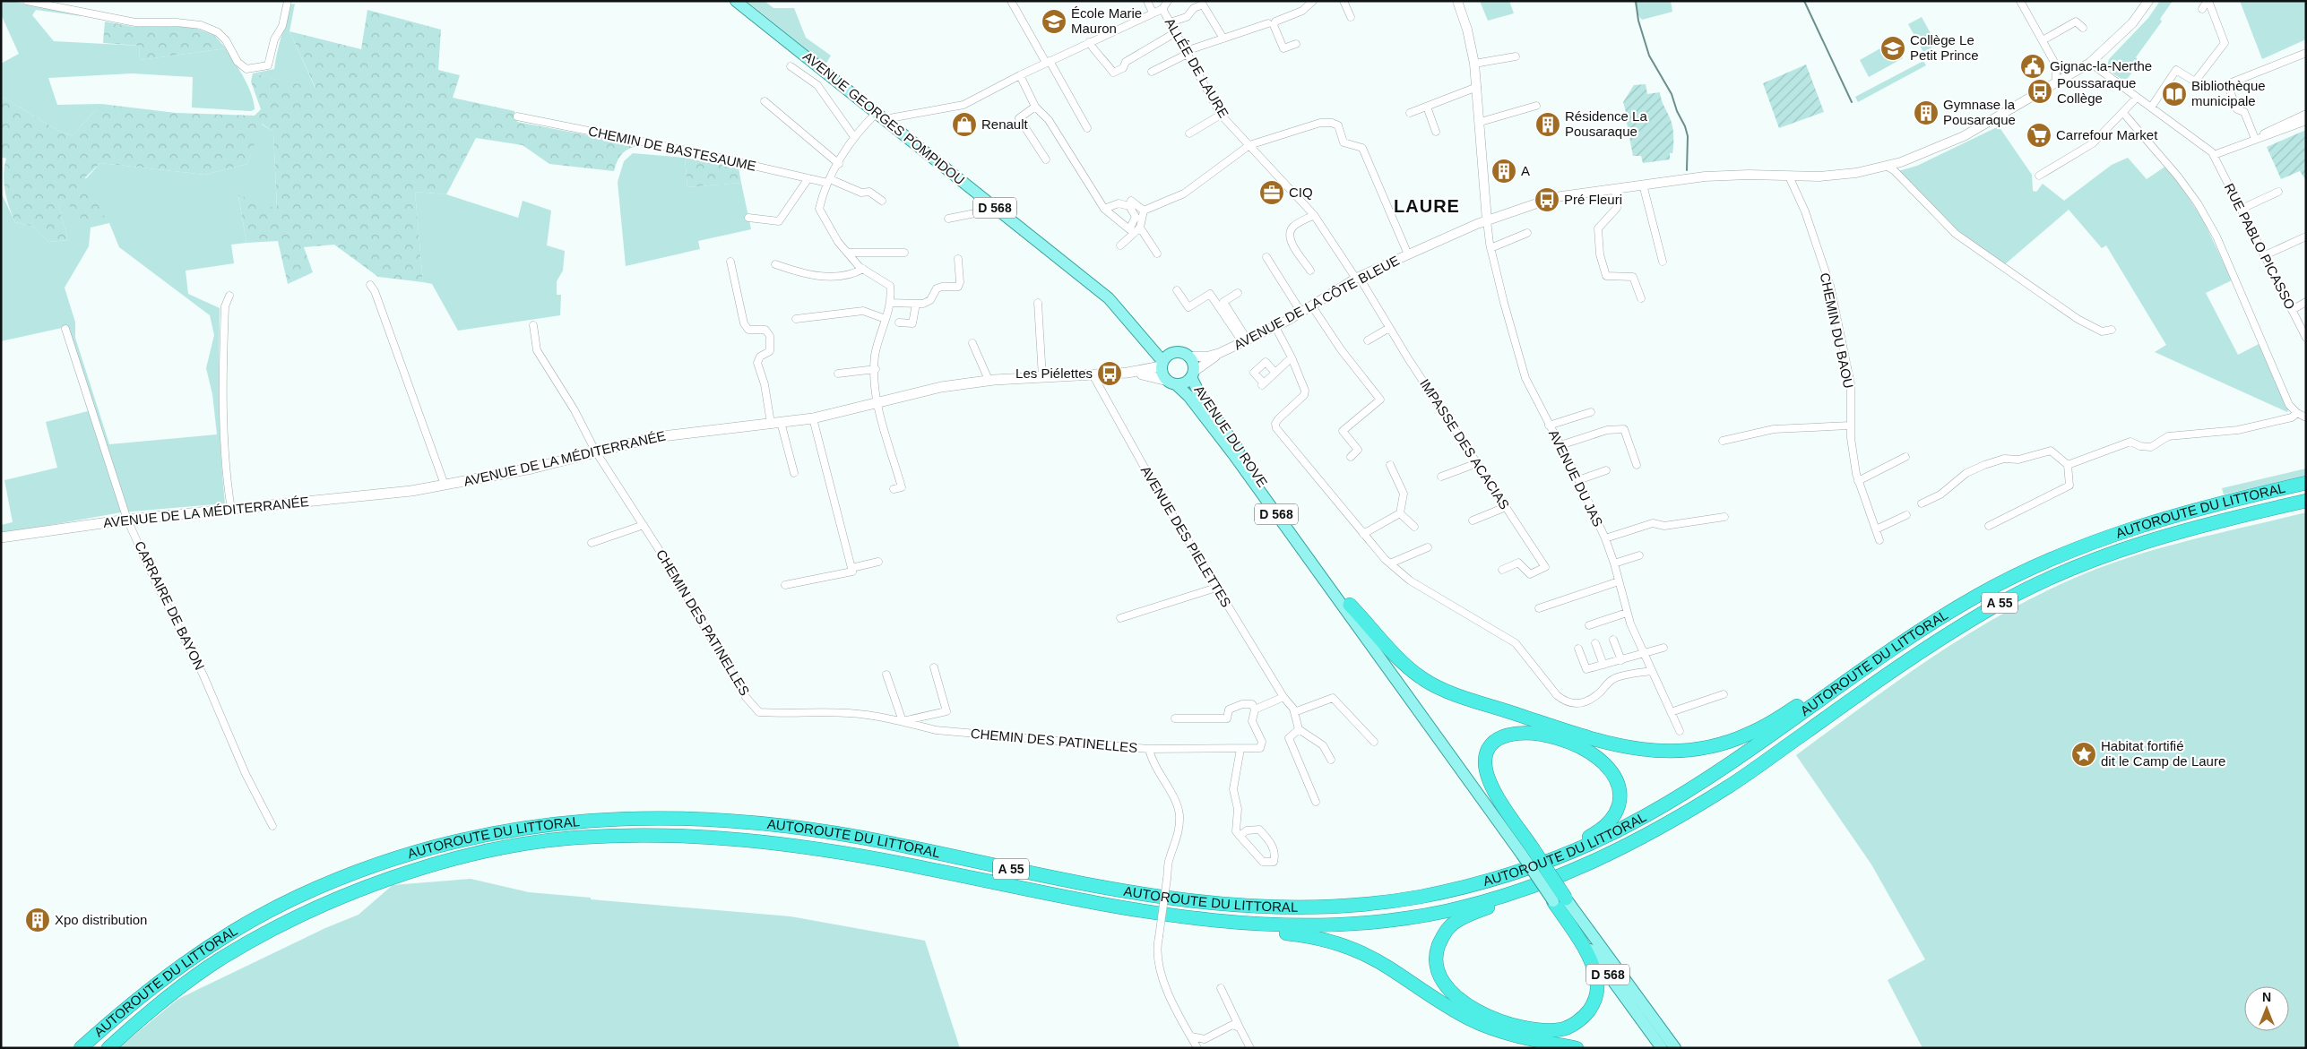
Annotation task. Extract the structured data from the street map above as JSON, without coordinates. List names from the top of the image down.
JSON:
{
  "streets": {
    "highway": ["AUTOROUTE DU LITTORAL", "A 55"],
    "main road": [
      "AVENUE GEORGES POMPIDOU",
      "D 568",
      "AVENUE DU ROVE",
      "AVENUE DE LA MÉDITERRANÉE"
    ],
    "street": [
      "ALLÉE DE LAURE",
      "CHEMIN DE BASTESAUME",
      "RUE PABLO PICASSO",
      "AVENUE DE LA CÔTE BLEUE",
      "CHEMIN DU BAOU",
      "IMPASSE DES ACACIAS",
      "AVENUE DU JAS",
      "AVENUE DES PIELETTES",
      "CARRAIRE DE BAYON",
      "CHEMIN DES PATINELLES"
    ]
  },
  "crossings": [
    ["ALLÉE DE LAURE", "AVENUE DE LA CÔTE BLEUE"],
    ["ALLÉE DE LAURE", "IMPASSE DES ACACIAS"],
    ["AVENUE GEORGES POMPIDOU", "D 568"],
    ["AVENUE GEORGES POMPIDOU", "AVENUE DE LA CÔTE BLEUE"],
    ["AVENUE GEORGES POMPIDOU", "AVENUE DU ROVE"],
    ["AVENUE GEORGES POMPIDOU", "AVENUE DE LA MÉDITERRANÉE"],
    ["D 568", "AVENUE DE LA CÔTE BLEUE"],
    ["D 568", "AVENUE DU ROVE"],
    ["D 568", "AVENUE DE LA MÉDITERRANÉE"],
    ["AVENUE DE LA CÔTE BLEUE", "CHEMIN DU BAOU"],
    ["AVENUE DE LA CÔTE BLEUE", "AVENUE DU ROVE"],
    ["AVENUE DE LA CÔTE BLEUE", "IMPASSE DES ACACIAS"],
    ["AVENUE DE LA CÔTE BLEUE", "AVENUE DE LA MÉDITERRANÉE"],
    ["AVENUE DE LA CÔTE BLEUE", "AVENUE DU JAS"],
    ["AVENUE DU ROVE", "AVENUE DE LA MÉDITERRANÉE"],
    ["AVENUE DE LA MÉDITERRANÉE", "AVENUE DES PIELETTES"],
    ["AVENUE DE LA MÉDITERRANÉE", "CARRAIRE DE BAYON"],
    ["AVENUE DE LA MÉDITERRANÉE", "CHEMIN DES PATINELLES"]
  ],
  "districts": ["LAURE"],
  "places": {
    "school or university": ["École Marie Mauron", "Collège Le Petit Prince"],
    "public building": ["Gignac-la-Nerthe"],
    "bus stop": ["Poussaraque Collège", "Pré Fleuri", "Les Piélettes"],
    "library": ["Bibliothèque municipale"],
    "building": [
      "Gymnase la Pousaraque",
      "Résidence La Pousaraque",
      "A",
      "Xpo distribution"
    ],
    "shop": ["Renault"],
    "supermarket": ["Carrefour Market"],
    "office": ["CIQ"],
    "place": ["Habitat fortifié dit le Camp de Laure"]
  },
  "north": "top"
}
